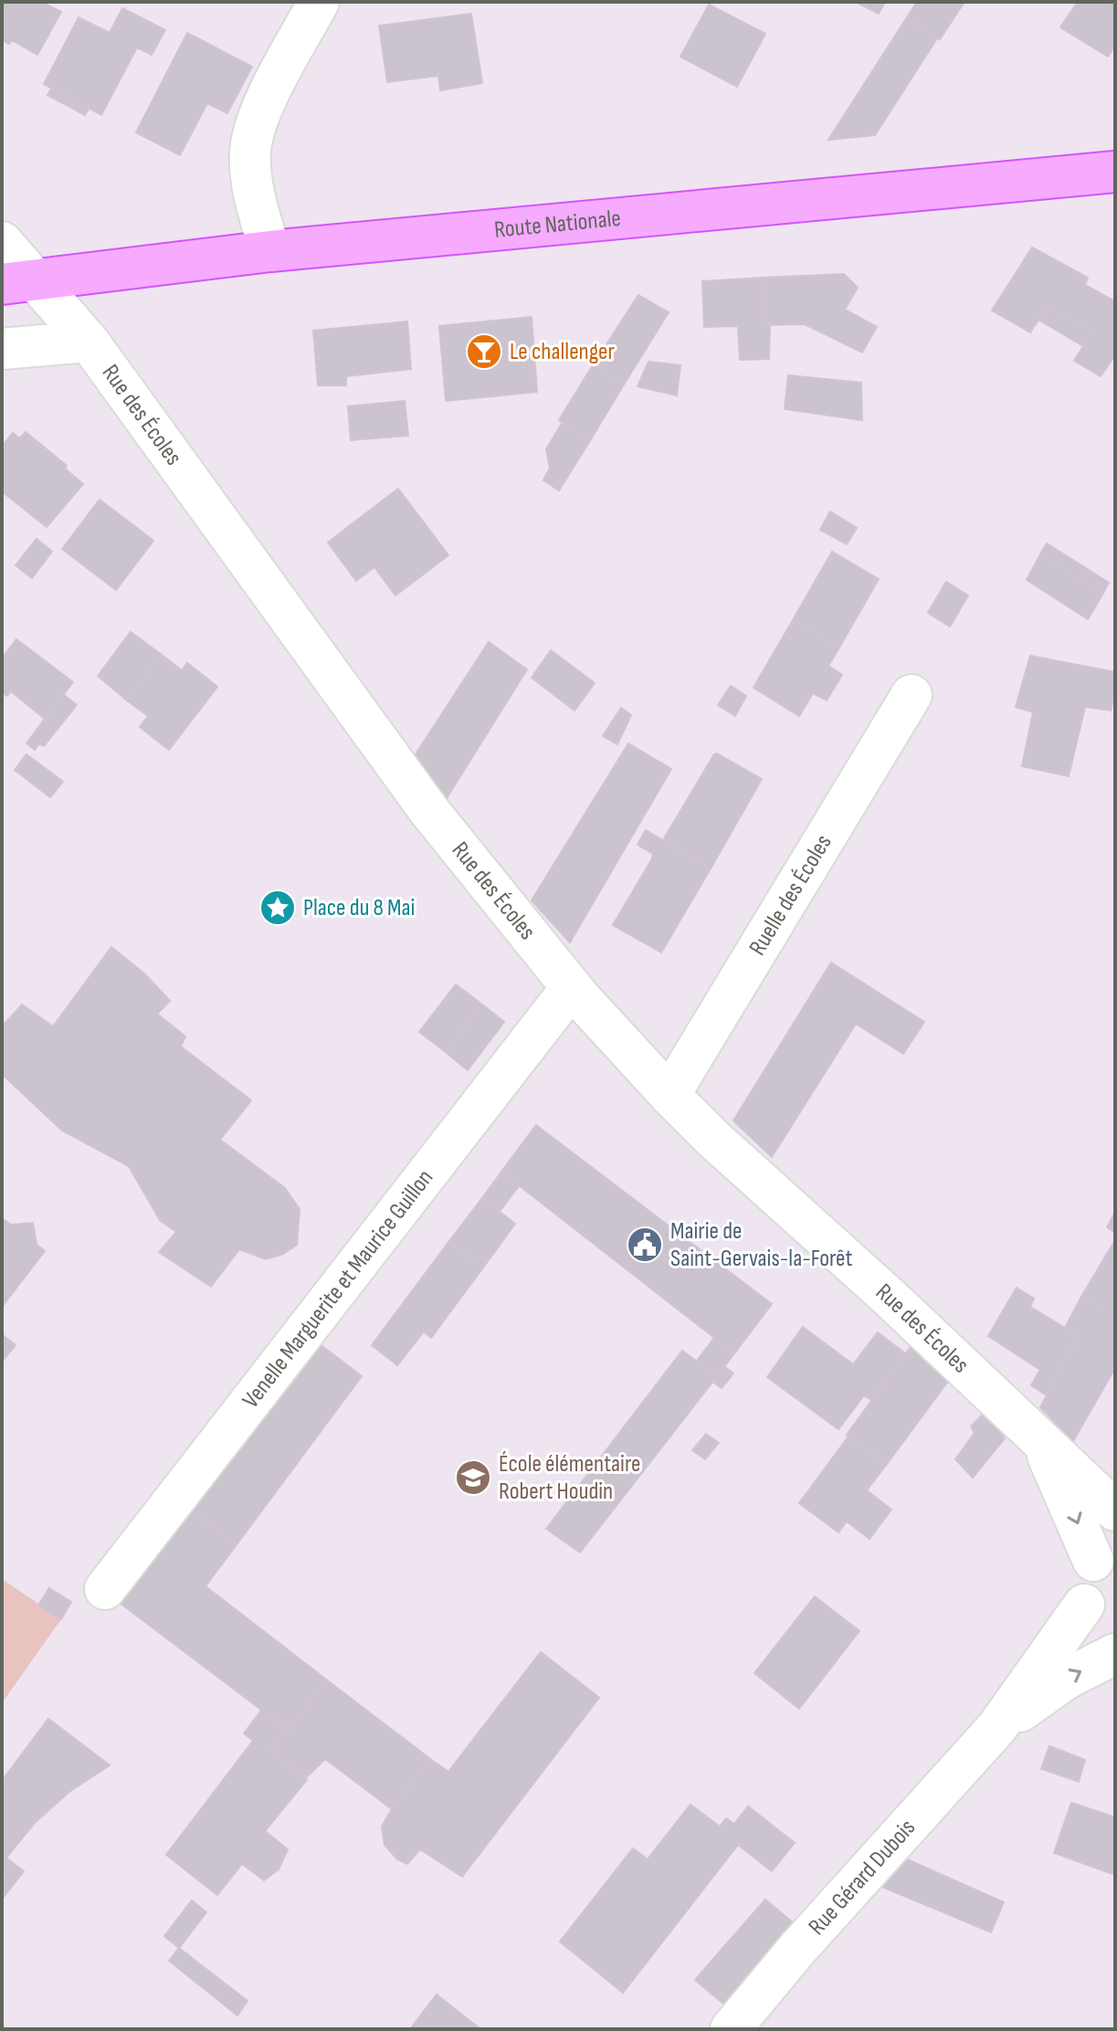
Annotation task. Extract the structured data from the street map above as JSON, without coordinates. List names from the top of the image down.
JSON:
{
  "streets": {
    "main road": ["Route Nationale"],
    "street": [
      "Rue des Écoles",
      "Ruelle des Écoles",
      "Venelle Marguerite et Maurice Guillon",
      "Rue Gérard Dubois"
    ]
  },
  "crossings": [
    ["Route Nationale", "Rue des Écoles"],
    ["Rue des Écoles", "Ruelle des Écoles"],
    ["Rue des Écoles", "Venelle Marguerite et Maurice Guillon"]
  ],
  "places": {
    "bar": ["Le challenger"],
    "place": ["Place du 8 Mai"],
    "public building": ["Mairie de Saint-Gervais-la-Forêt"],
    "school or university": ["École élémentaire Robert Houdin"]
  }
}
